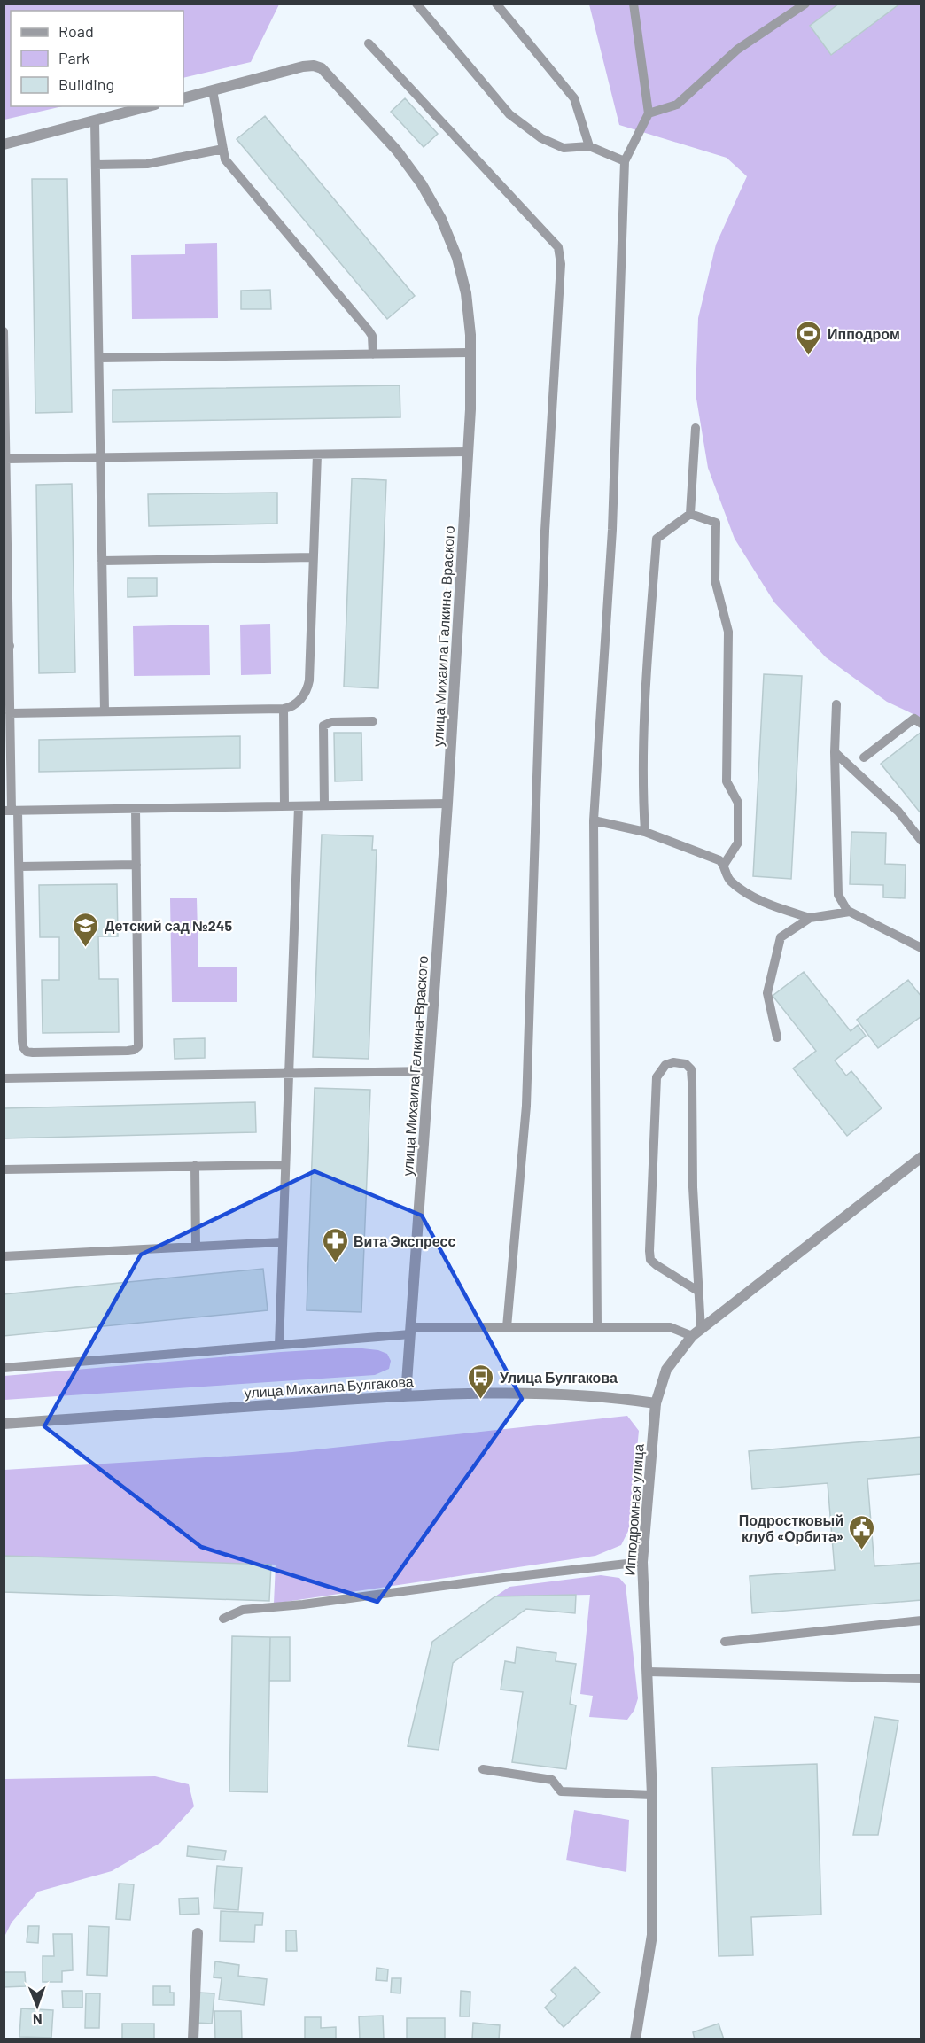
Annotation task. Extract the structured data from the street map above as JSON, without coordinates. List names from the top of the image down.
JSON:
{
  "streets": {
    "street": ["улица Михаила Галкина-Враского", "улица Михаила Булгакова", "Ипподромная улица"]
  },
  "crossings": [
    ["улица Михаила Галкина-Враского", "улица Михаила Булгакова"],
    ["улица Михаила Булгакова", "Ипподромная улица"]
  ],
  "places": {
    "sports": ["Ипподром"],
    "school or university": ["Детский сад №245"],
    "pharmacy": ["Вита Экспресс"],
    "bus stop": ["Улица Булгакова"],
    "public building": ["Подростковый клуб «Орбита»"]
  },
  "legend": ["Road", "Park", "Building"],
  "north": "bottom"
}
